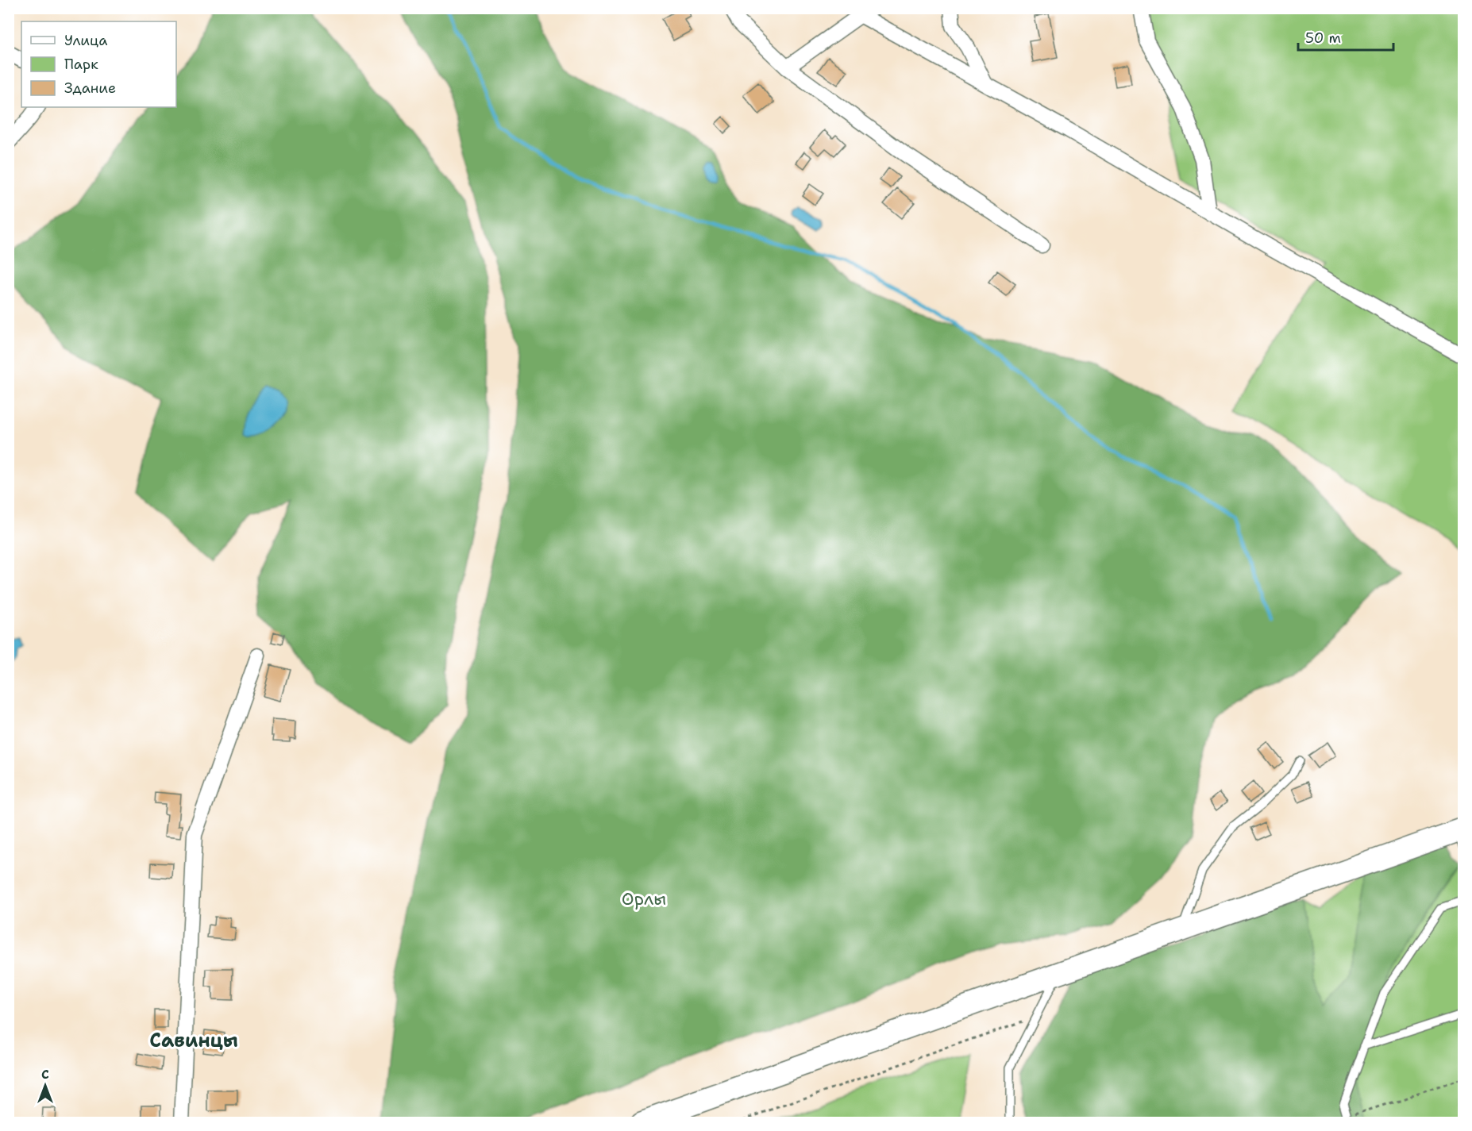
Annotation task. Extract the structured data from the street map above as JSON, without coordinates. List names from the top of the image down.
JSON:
{
  "districts": ["Савинцы"],
  "parks": ["Орлы"],
  "legend": ["Улица", "Парк", "Здание"],
  "scale_bar": "50 m",
  "north": "top"
}
